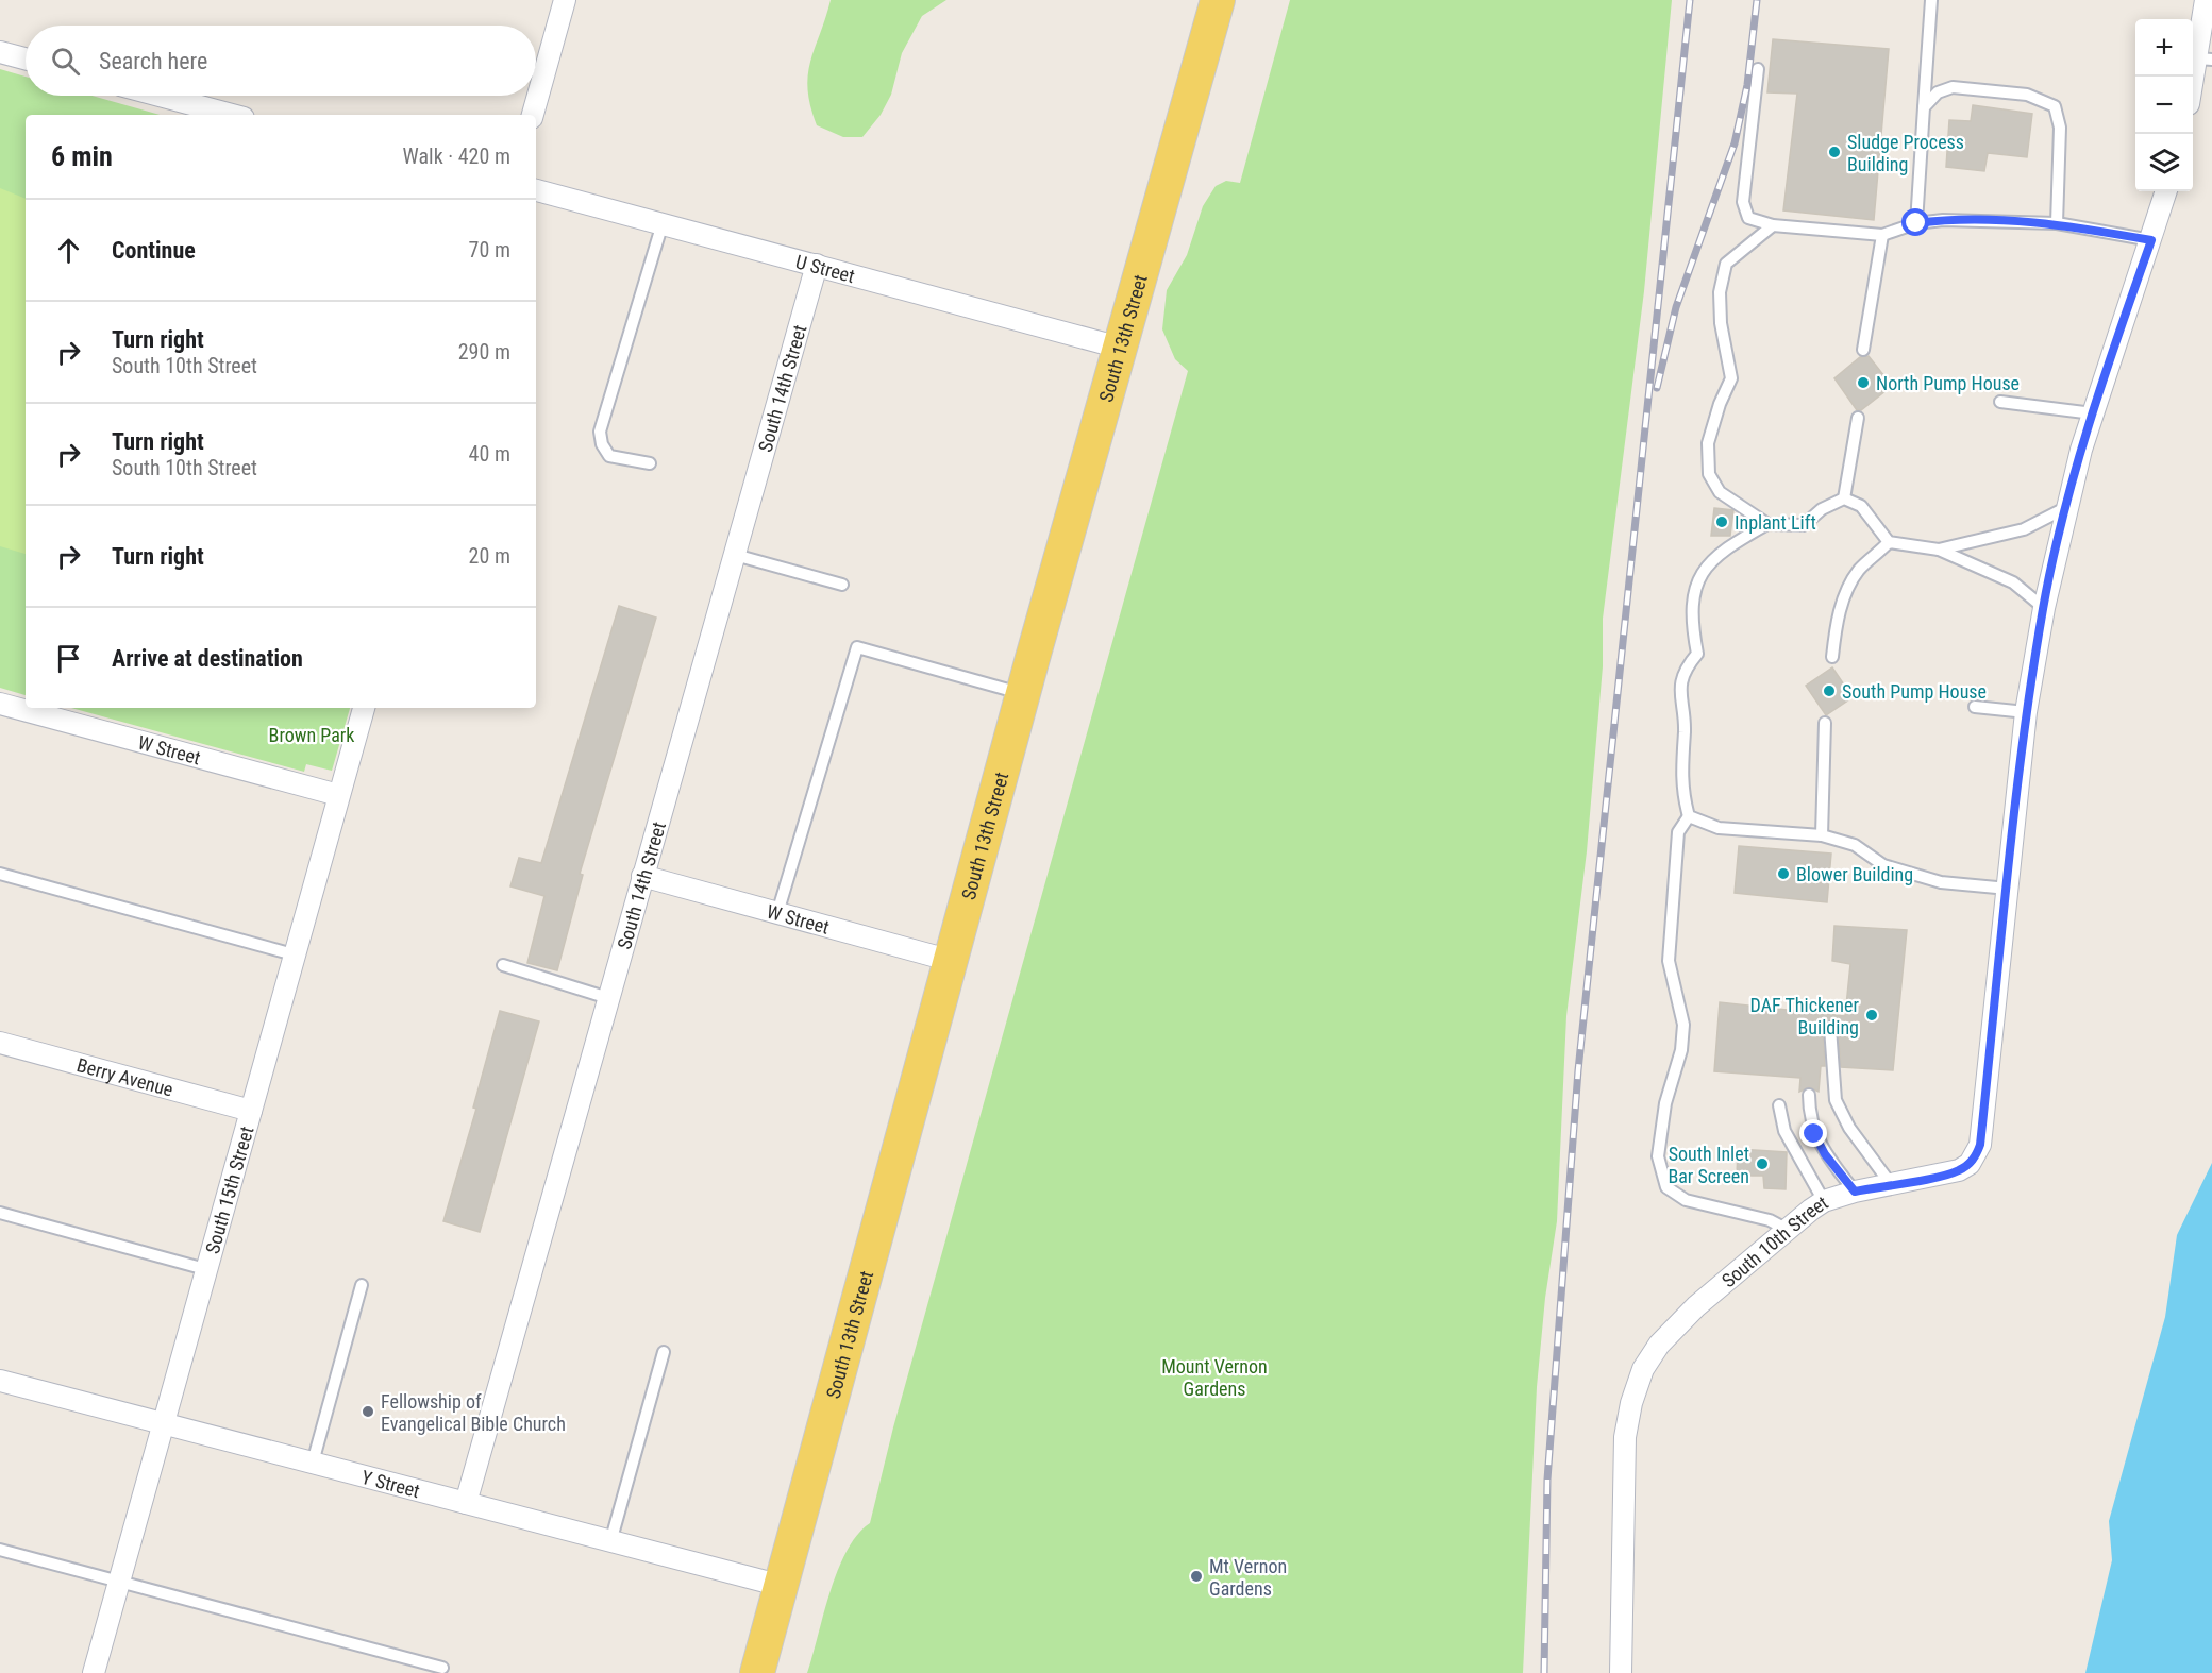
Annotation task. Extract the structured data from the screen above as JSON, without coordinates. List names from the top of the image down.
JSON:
{
  "streets": {
    "main road": ["South 13th Street"],
    "street": [
      "U Street",
      "South 14th Street",
      "W Street",
      "Berry Avenue",
      "South 15th Street",
      "South 10th Street",
      "Y Street"
    ]
  },
  "crossings": [
    ["U Street", "South 13th Street"],
    ["U Street", "South 14th Street"],
    ["South 13th Street", "W Street"],
    ["South 13th Street", "Y Street"],
    ["South 14th Street", "W Street"],
    ["South 14th Street", "Y Street"],
    ["W Street", "South 15th Street"],
    ["Berry Avenue", "South 15th Street"],
    ["South 15th Street", "Y Street"]
  ],
  "parks": ["Brown Park", "Mount Vernon Gardens"],
  "places": [
    "Sludge Process Building",
    "North Pump House",
    "Inplant Lift",
    "South Pump House",
    "Blower Building",
    "DAF Thickener Building",
    "South Inlet Bar Screen",
    "Fellowship of Evangelical Bible Church",
    "Mt Vernon Gardens"
  ],
  "page": {
    "map_buttons": ["+", "−"],
    "search": "Search here",
    "heading": ["6 min", "Walk · 420 m"],
    "list": [
      ["Continue", "70 m"],
      ["Turn right", "South 10th Street", "290 m"],
      ["Turn right", "South 10th Street", "40 m"],
      ["Turn right", "20 m"],
      "Arrive at destination"
    ]
  }
}
